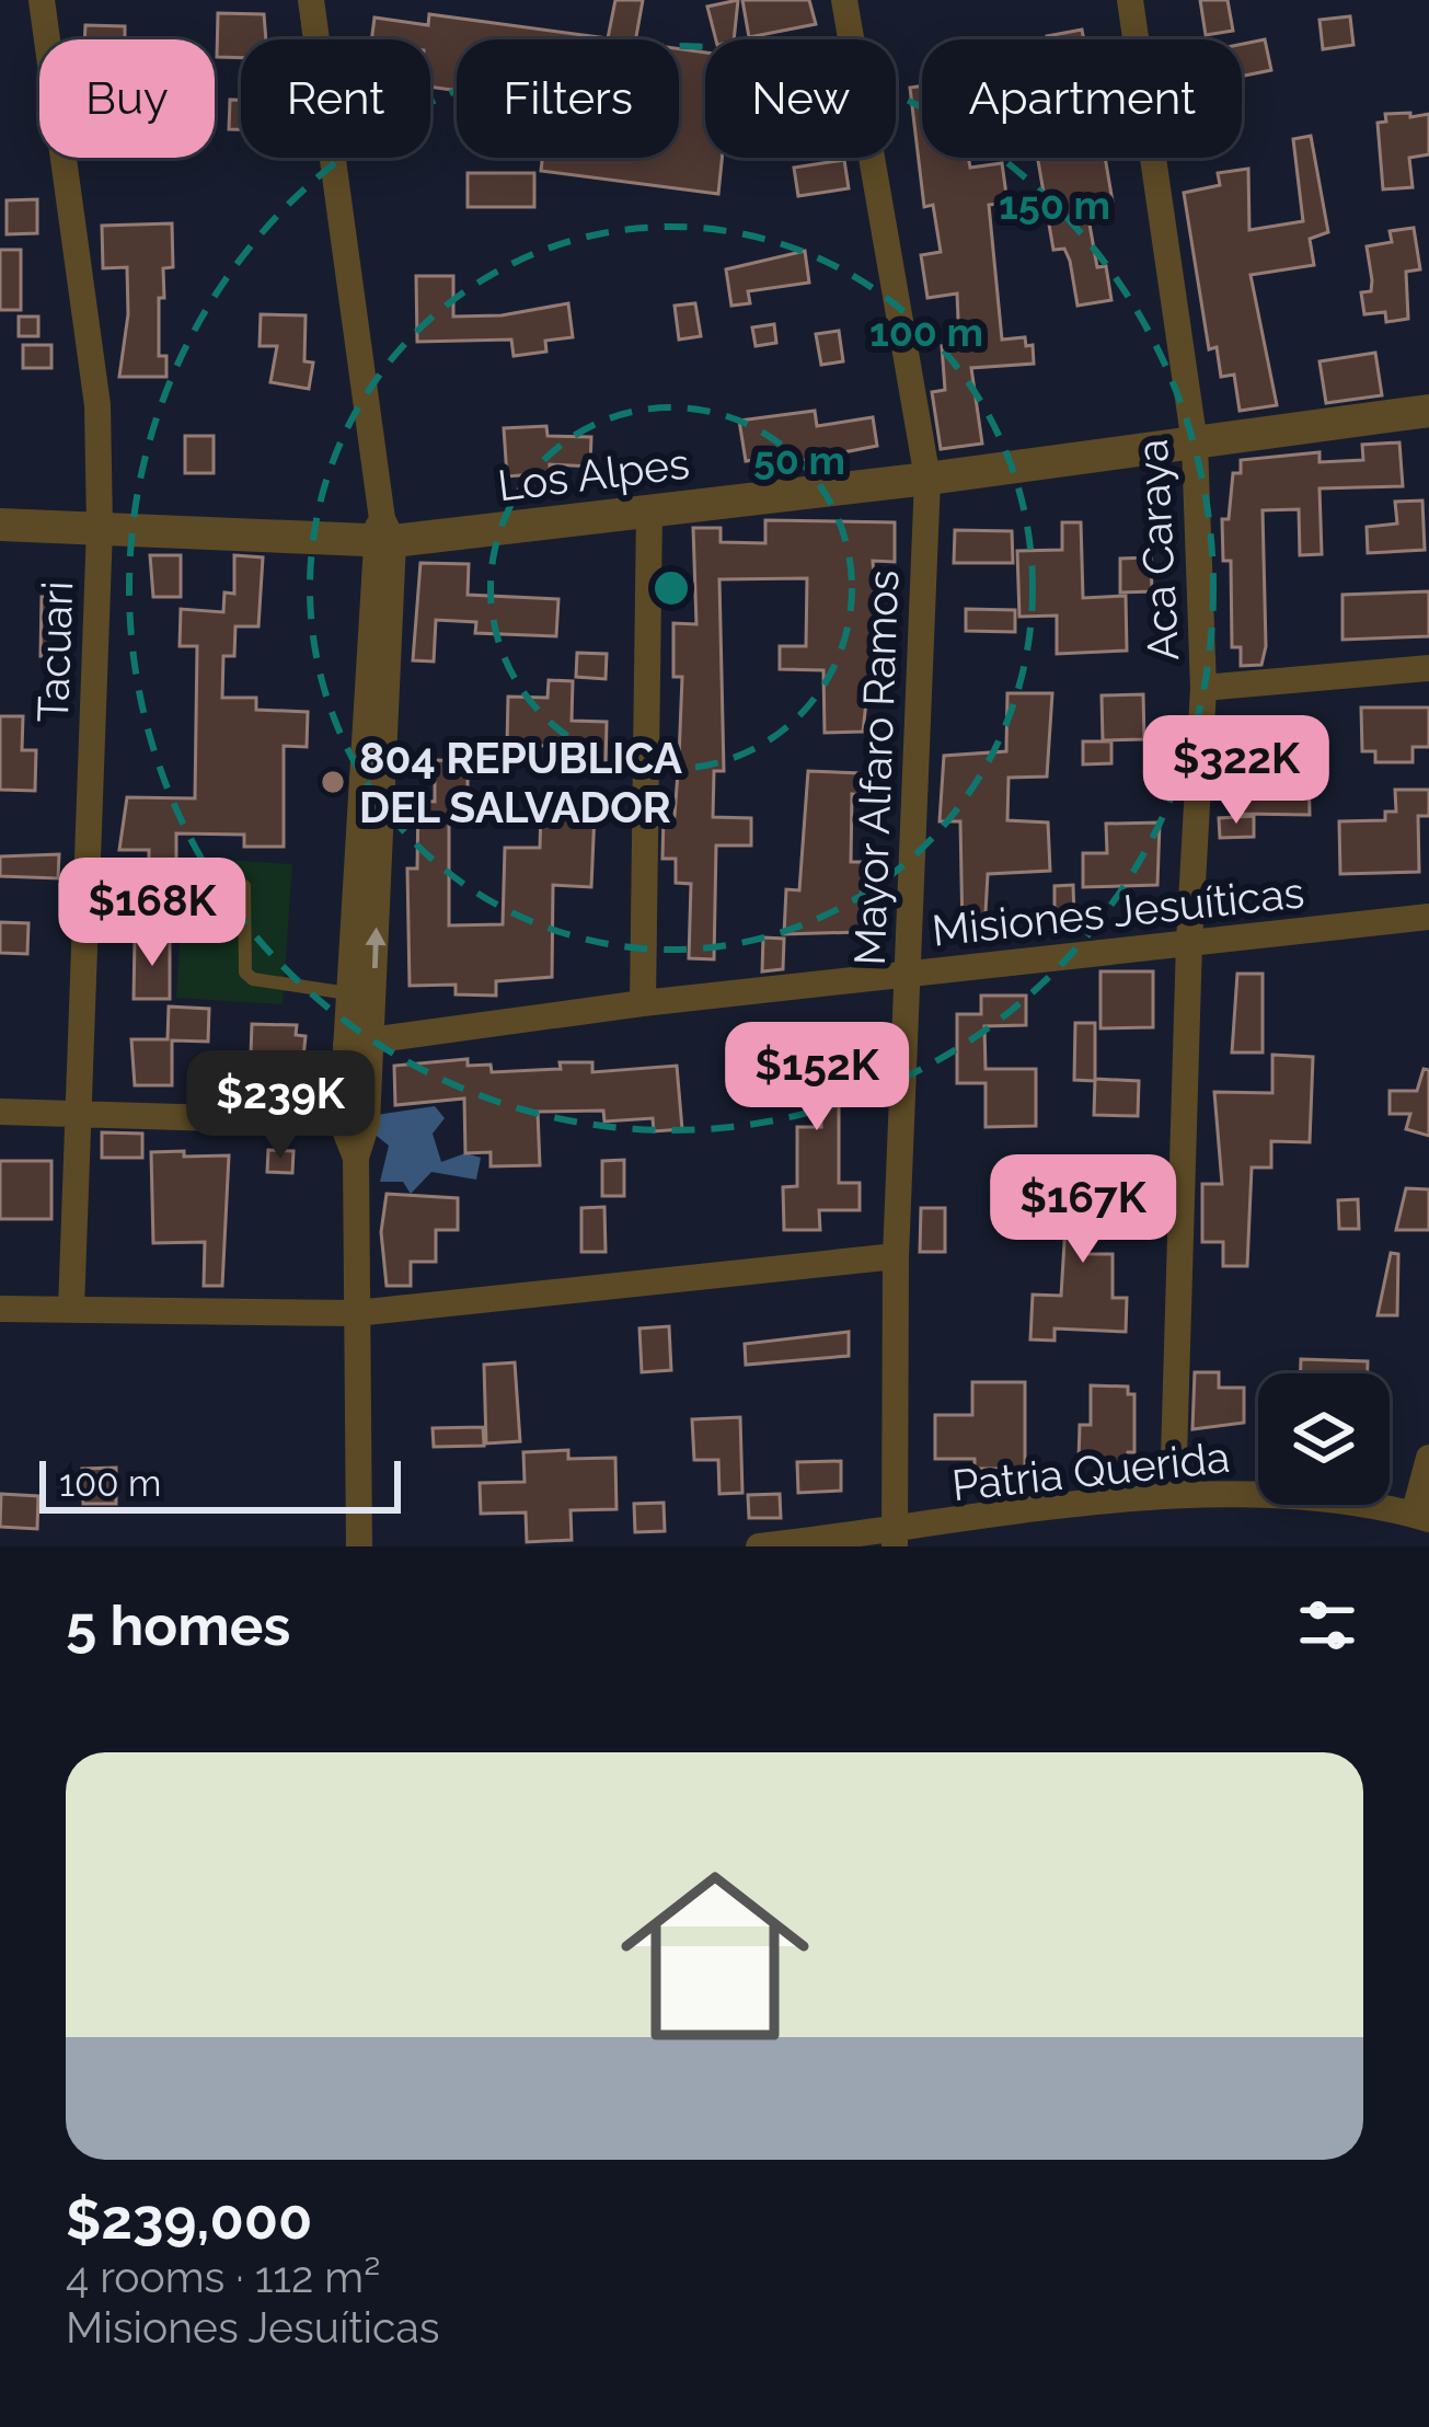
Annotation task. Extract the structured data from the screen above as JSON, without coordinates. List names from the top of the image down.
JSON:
{
  "streets": {
    "street": [
      "Los Alpes",
      "Aca Caraya",
      "Tacuari",
      "Mayor Alfaro Ramos",
      "Misiones Jesuíticas",
      "Patria Querida"
    ]
  },
  "crossings": [
    ["Los Alpes", "Aca Caraya"],
    ["Los Alpes", "Tacuari"],
    ["Los Alpes", "Mayor Alfaro Ramos"],
    ["Aca Caraya", "Misiones Jesuíticas"],
    ["Aca Caraya", "Patria Querida"],
    ["Mayor Alfaro Ramos", "Misiones Jesuíticas"],
    ["Mayor Alfaro Ramos", "Patria Querida"]
  ],
  "places": ["804 REPUBLICA DEL SALVADOR"],
  "scale_bar": "100 m",
  "page": {
    "chip": [
      "Buy",
      "Rent",
      "Filters",
      "New",
      "Apartment"
    ],
    "price": [
      "$322K",
      "$168K",
      "$152K",
      "$239K",
      "$167K"
    ],
    "scale": "100 m",
    "heading": "5 homes",
    "list": [
      {
        "name": "$239,000",
        "note": "4 rooms · 112 m² · Misiones Jesuíticas"
      }
    ]
  },
  "rings": ["150 m", "100 m", "50 m"]
}
